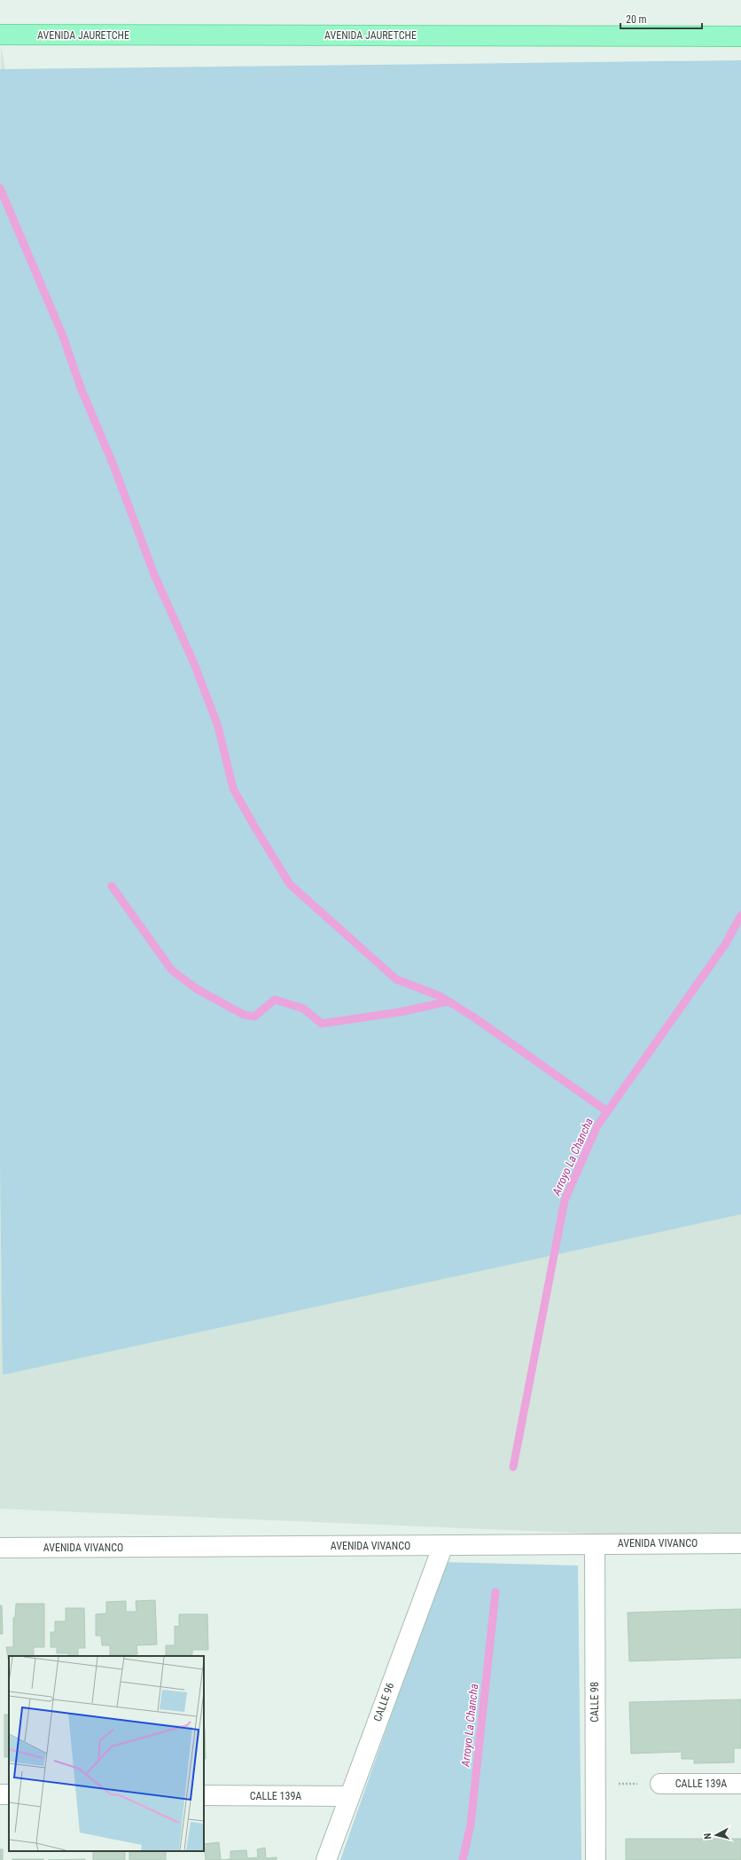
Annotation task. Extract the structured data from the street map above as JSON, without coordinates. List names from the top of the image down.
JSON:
{
  "streets": {
    "main road": ["AVENIDA JAURETCHE"],
    "street": [
      "AVENIDA VIVANCO",
      "CALLE 96",
      "CALLE 98",
      "CALLE 139A"
    ]
  },
  "crossings": [
    ["AVENIDA VIVANCO", "CALLE 96"],
    ["AVENIDA VIVANCO", "CALLE 98"],
    ["CALLE 96", "CALLE 139A"]
  ],
  "water": ["Arroyo La Chancha"],
  "scale_bar": "20 m",
  "north": "left"
}
